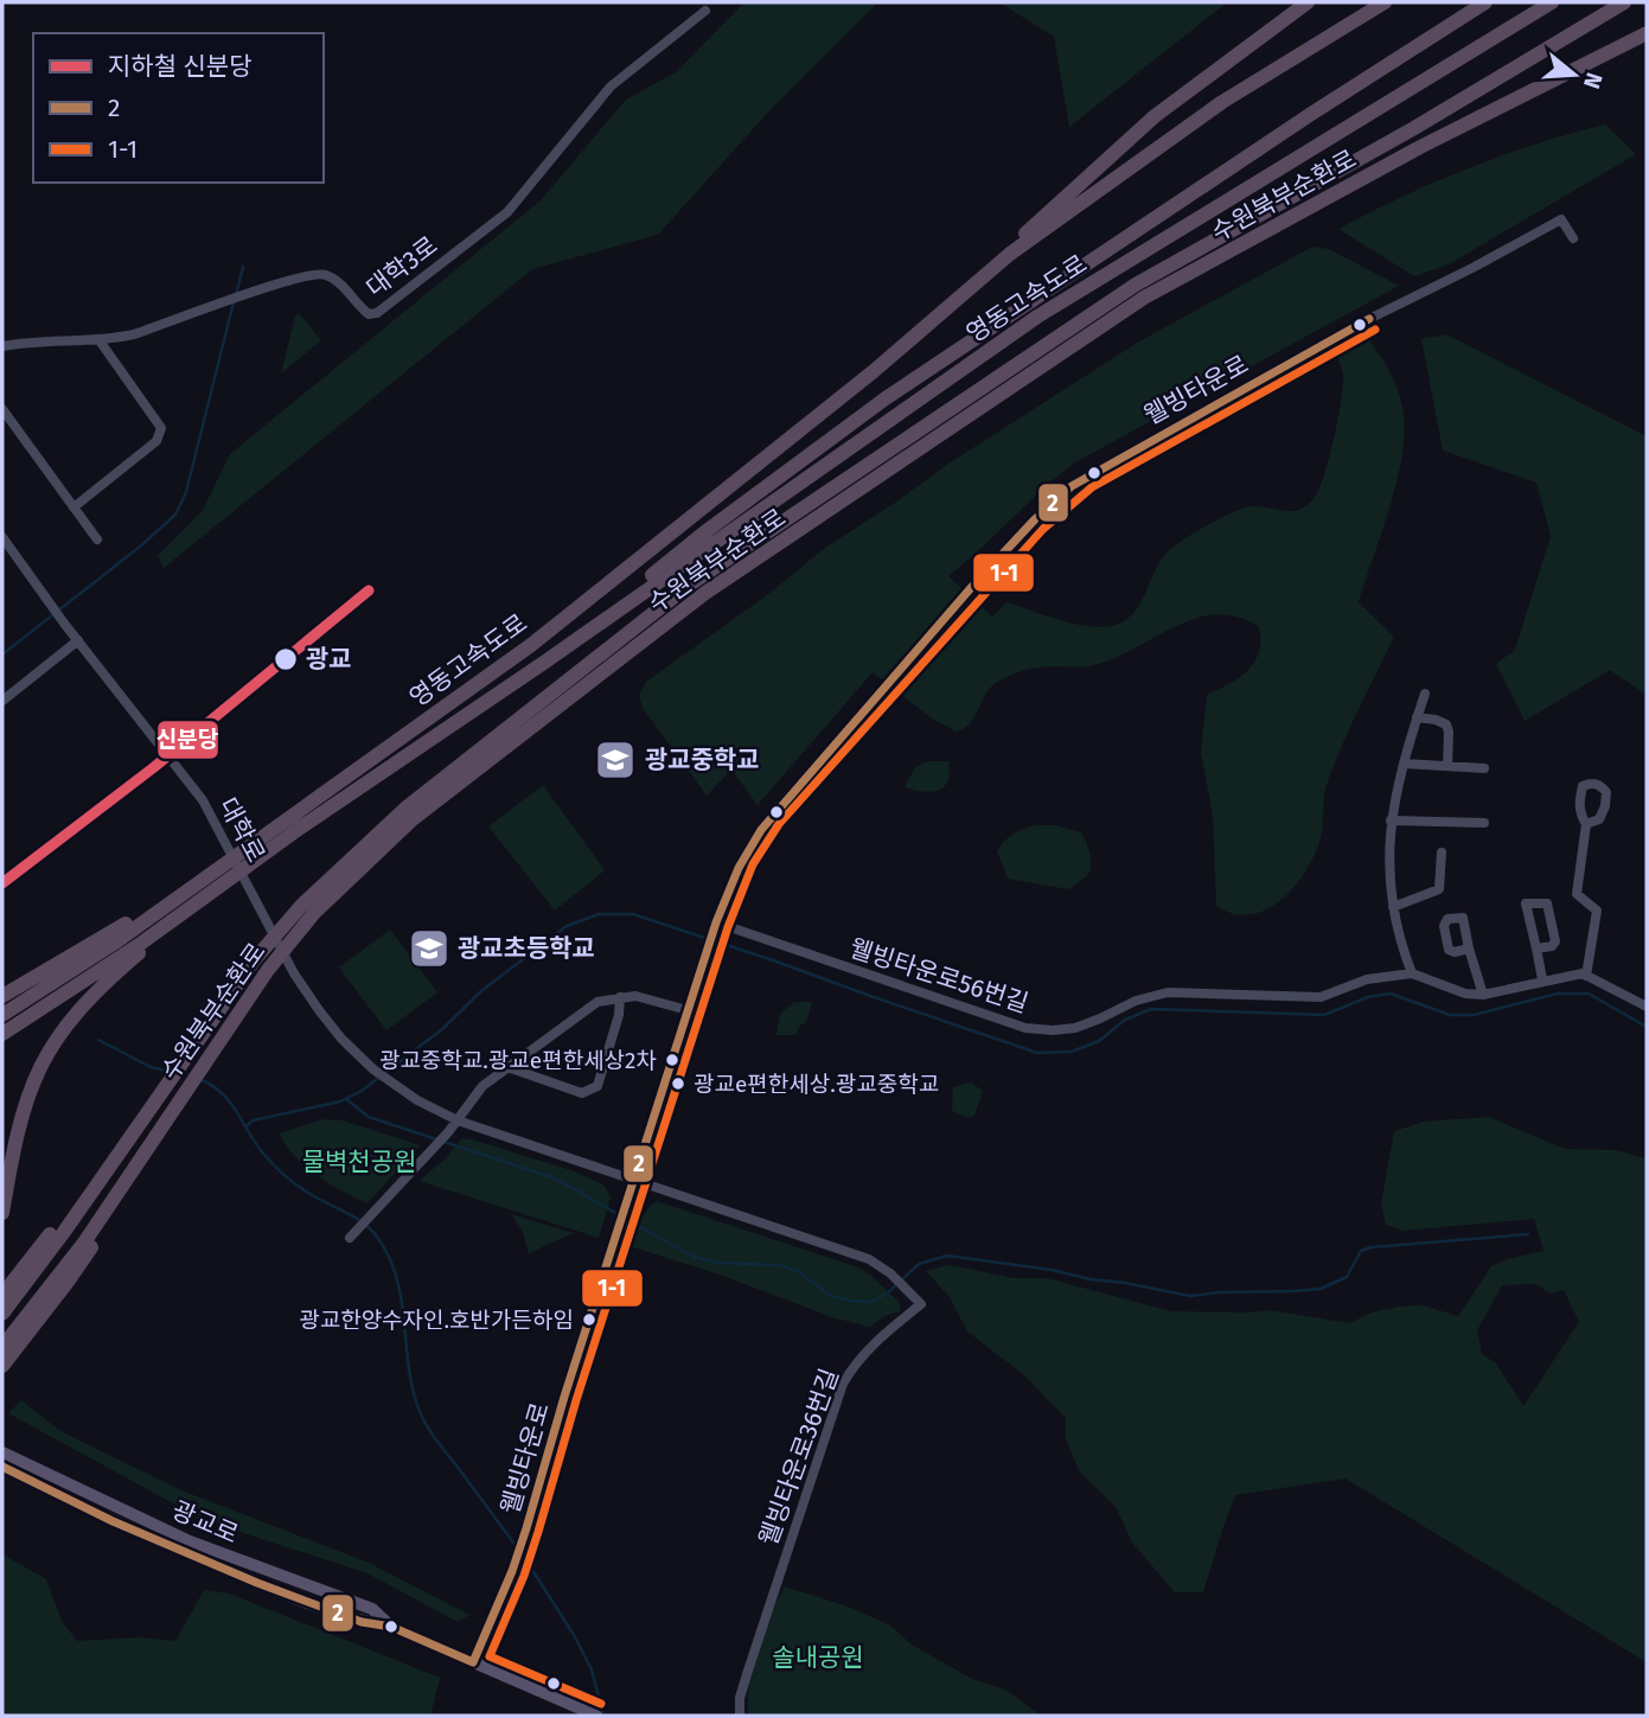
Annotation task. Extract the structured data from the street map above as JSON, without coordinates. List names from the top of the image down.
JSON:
{
  "streets": {
    "highway": ["수원북부순환로", "영동고속도로"],
    "main road": ["광교로"],
    "street": [
      "대학3로",
      "웰빙타운로",
      "대학로",
      "웰빙타운로56번길",
      "웰빙타운로36번길"
    ]
  },
  "crossings": [
    ["웰빙타운로", "대학로"],
    ["웰빙타운로", "웰빙타운로56번길"],
    ["웰빙타운로", "웰빙타운로36번길"],
    ["웰빙타운로", "광교로"],
    ["대학로", "웰빙타운로36번길"]
  ],
  "parks": ["물벽천공원", "솔내공원"],
  "places": {
    "other": [
      "광교",
      "광교중학교.광교e편한세상2차",
      "광교e편한세상.광교중학교",
      "광교한양수자인.호반가든하임"
    ],
    "school or university": ["광교중학교", "광교초등학교"]
  },
  "lines": ["transit line 2", "transit line 1-1", "metro line 신분당"],
  "legend": ["지하철 신분당", "2", "1-1"],
  "north": "right"
}
